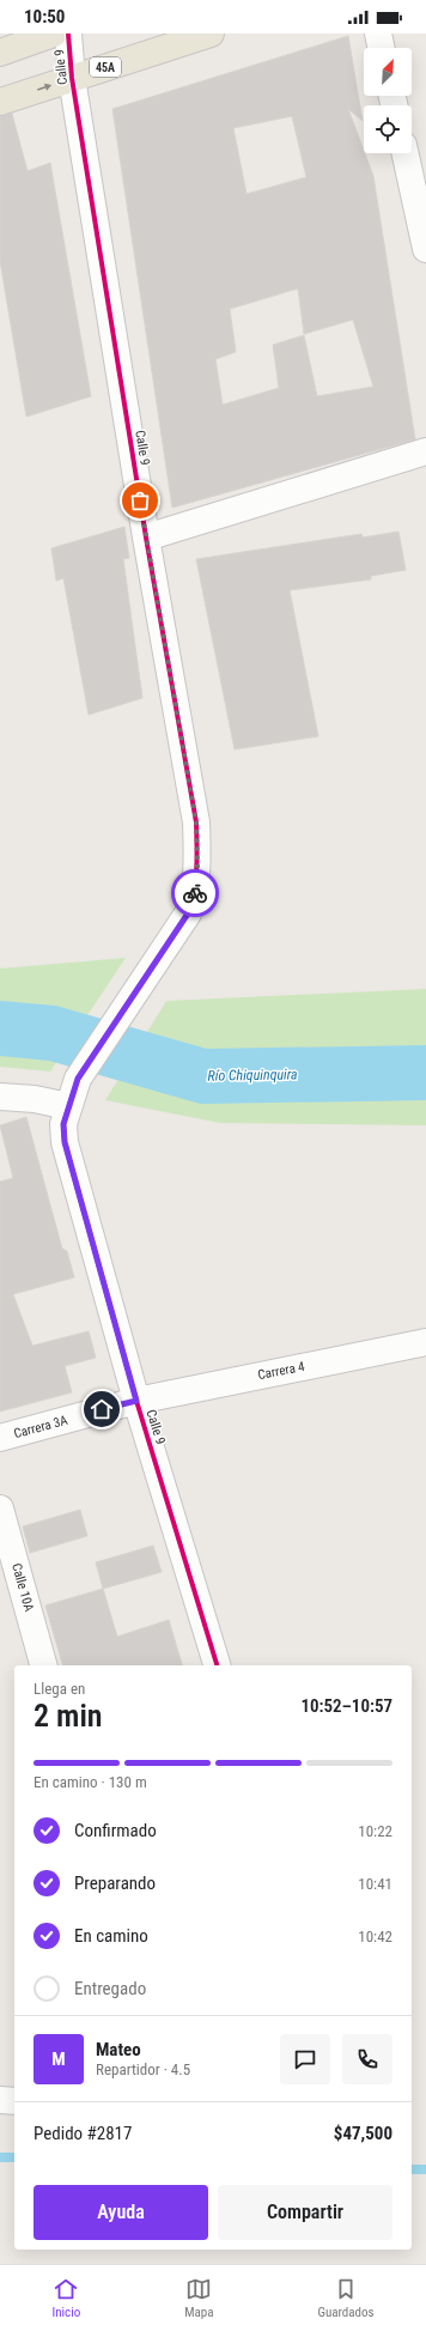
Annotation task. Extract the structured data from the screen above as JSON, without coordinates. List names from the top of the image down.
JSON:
{
  "streets": {
    "main road": ["45A"],
    "street": [
      "Calle 9",
      "Carrera 4",
      "Carrera 3A",
      "Calle 10A"
    ]
  },
  "crossings": [
    ["Calle 9", "45A"],
    ["Calle 9", "Carrera 4"],
    ["Calle 9", "Carrera 3A"],
    ["Carrera 4", "Carrera 3A"]
  ],
  "water": ["Río Chiquinquira"],
  "north": "top right",
  "page": {
    "status": "10:50",
    "heading": ["2 min", "Llega en", "10:52–10:57"],
    "panel": [
      "Mateo",
      "Repartidor · 4.5",
      "Pedido #2817",
      "$47,500"
    ],
    "bar": "En camino · 130 m",
    "list": [
      ["Confirmado", "10:22"],
      ["Preparando", "10:41"],
      ["En camino", "10:42"],
      "Entregado"
    ],
    "round": "M",
    "buttons": ["Ayuda", "Compartir"],
    "tabs": ["Inicio", "Mapa", "Guardados"]
  }
}
